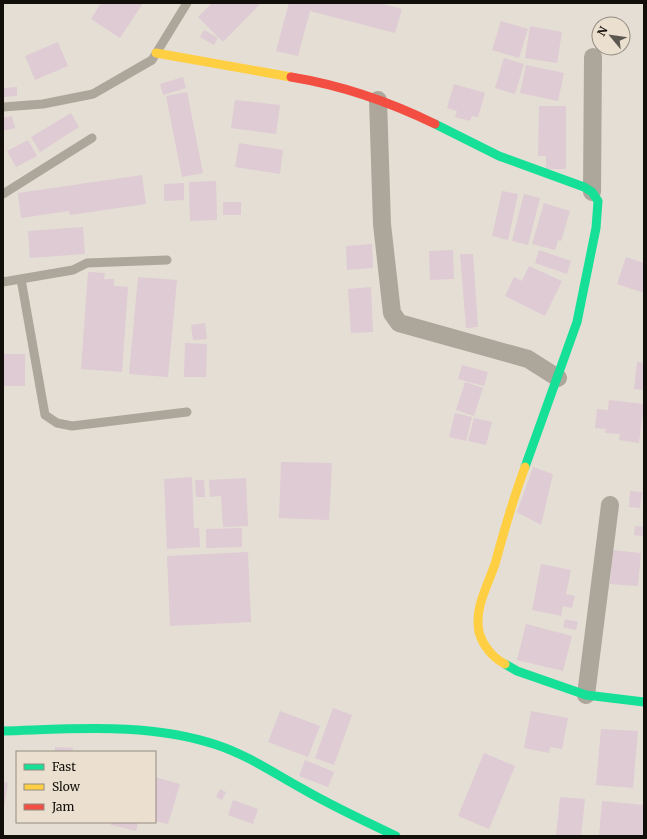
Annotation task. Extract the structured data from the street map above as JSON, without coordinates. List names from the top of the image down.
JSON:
{
  "legend": ["Fast", "Slow", "Jam"],
  "north": "top left"
}
